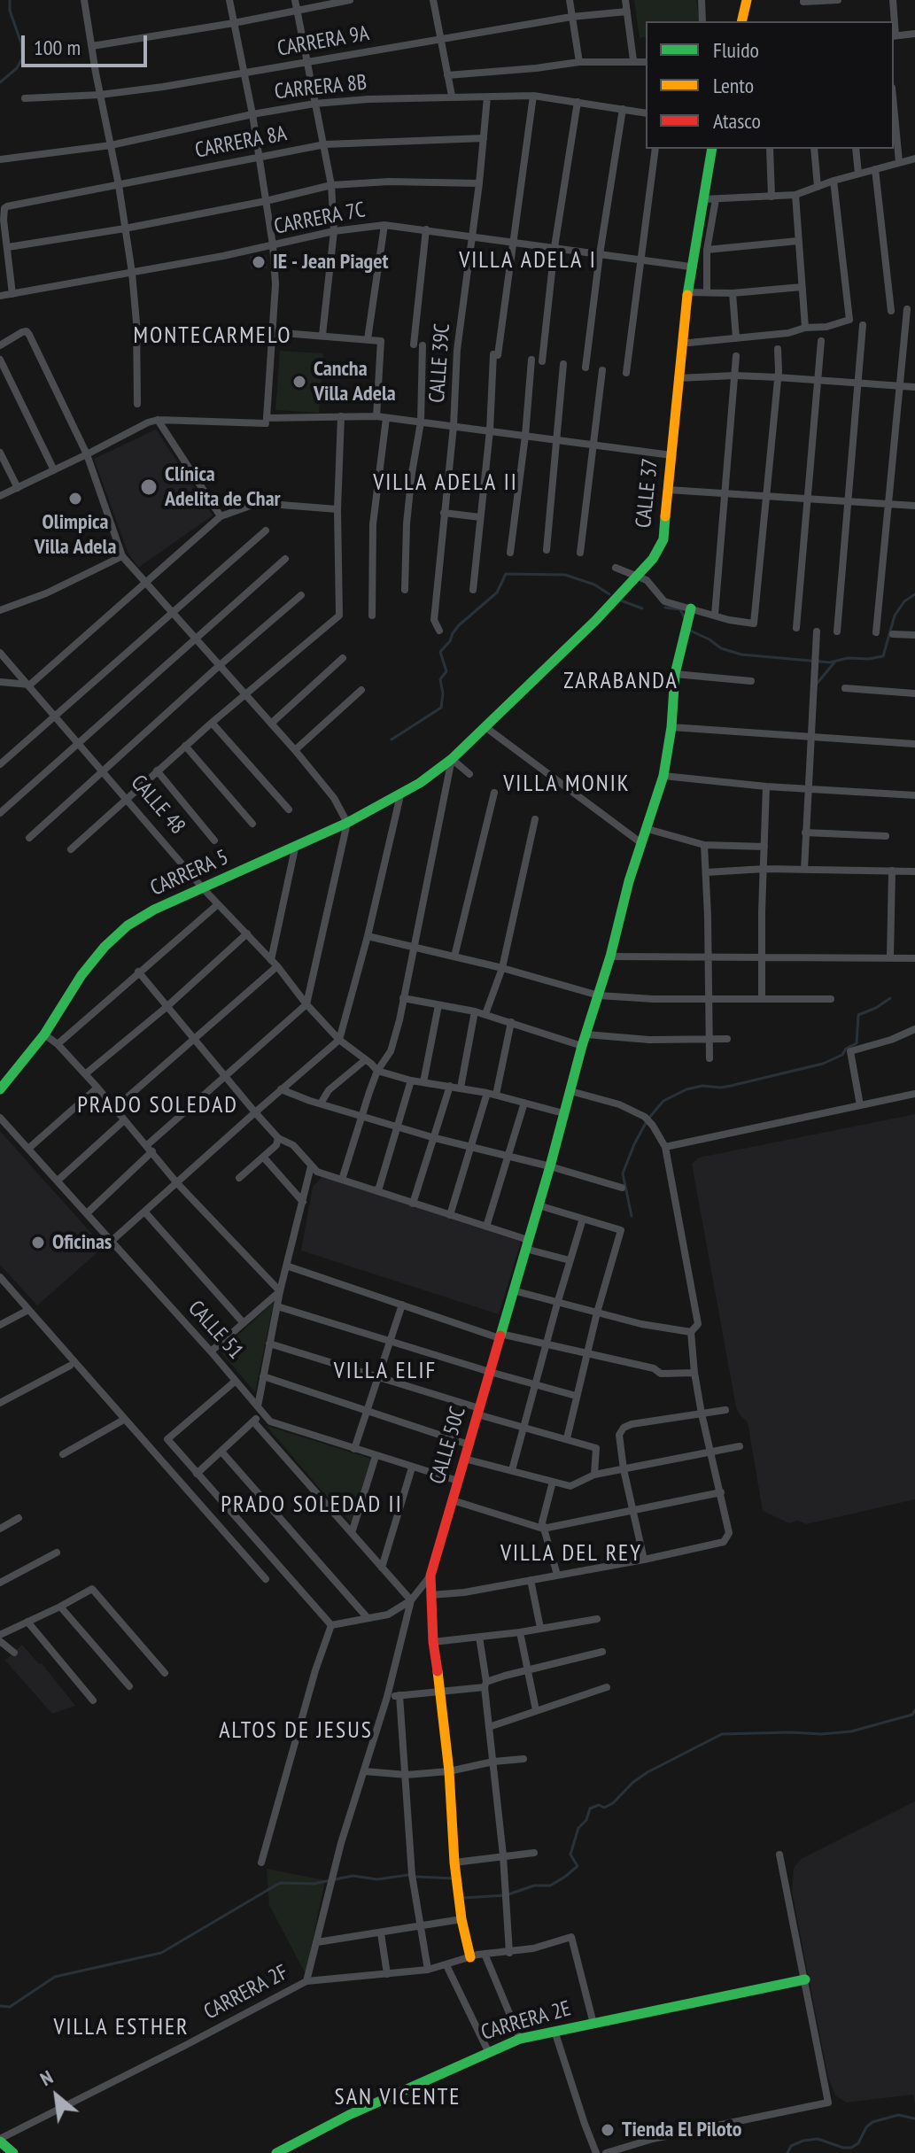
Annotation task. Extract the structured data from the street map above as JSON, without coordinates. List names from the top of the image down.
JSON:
{
  "streets": {
    "street": [
      "CARRERA 9A",
      "CARRERA 8B",
      "CARRERA 8A",
      "CARRERA 7C",
      "CALLE 39C",
      "CALLE 37",
      "CALLE 48",
      "CARRERA 5",
      "CALLE 51",
      "CALLE 50C",
      "CARRERA 2F",
      "CARRERA 2E"
    ]
  },
  "crossings": [
    ["CARRERA 8B", "CALLE 39C"],
    ["CARRERA 8A", "CALLE 39C"],
    ["CARRERA 7C", "CALLE 39C"],
    ["CARRERA 7C", "CALLE 37"],
    ["CALLE 37", "CARRERA 5"],
    ["CALLE 48", "CARRERA 5"],
    ["CALLE 51", "CALLE 50C"],
    ["CALLE 50C", "CARRERA 2F"],
    ["CARRERA 2F", "CARRERA 2E"]
  ],
  "districts": [
    "VILLA ADELA I",
    "MONTECARMELO",
    "VILLA ADELA II",
    "ZARABANDA",
    "VILLA MONIK",
    "PRADO SOLEDAD",
    "VILLA ELIF",
    "PRADO SOLEDAD II",
    "VILLA DEL REY",
    "ALTOS DE JESUS",
    "VILLA ESTHER",
    "SAN VICENTE"
  ],
  "places": [
    "IE - Jean Piaget",
    "Cancha Villa Adela",
    "Clínica Adelita de Char",
    "Olimpica Villa Adela",
    "Oficinas",
    "Tienda El Piloto"
  ],
  "legend": ["Fluido", "Lento", "Atasco"],
  "scale_bar": "100 m",
  "north": "top left"
}
